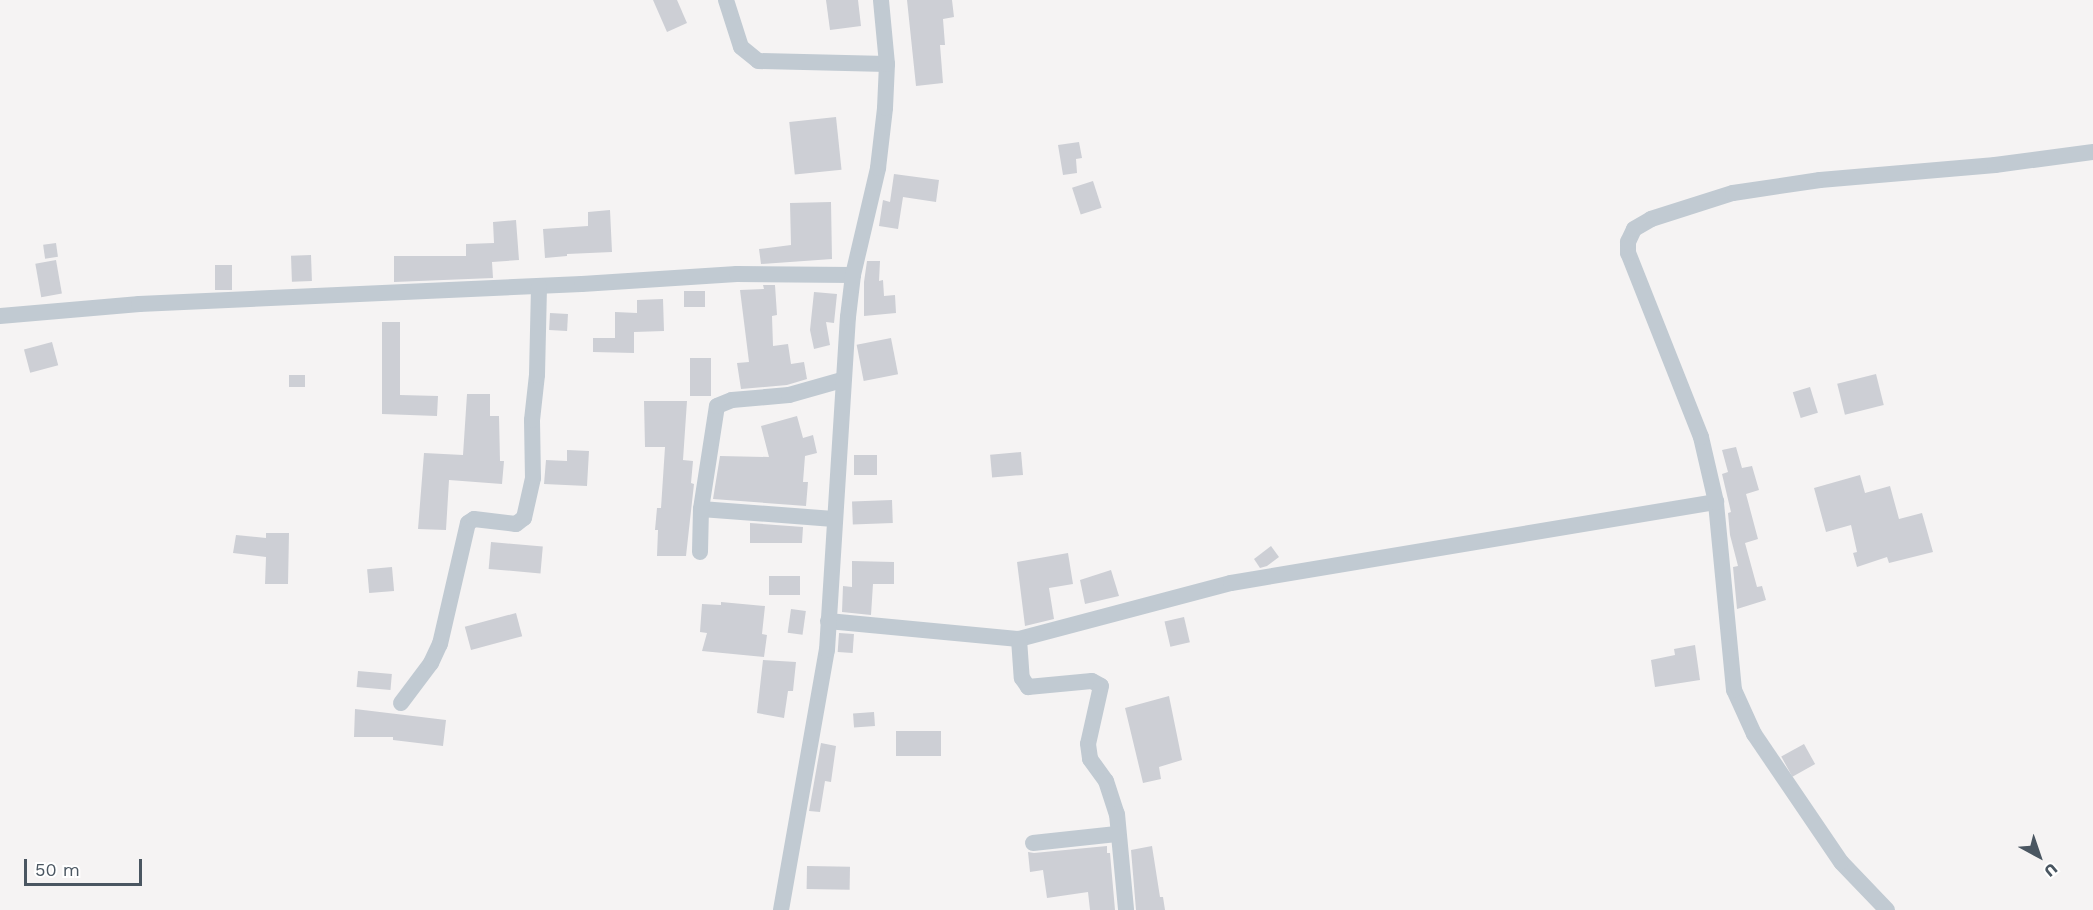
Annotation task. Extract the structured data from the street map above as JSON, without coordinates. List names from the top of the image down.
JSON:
{
  "scale_bar": "50 m",
  "north": "bottom right"
}
